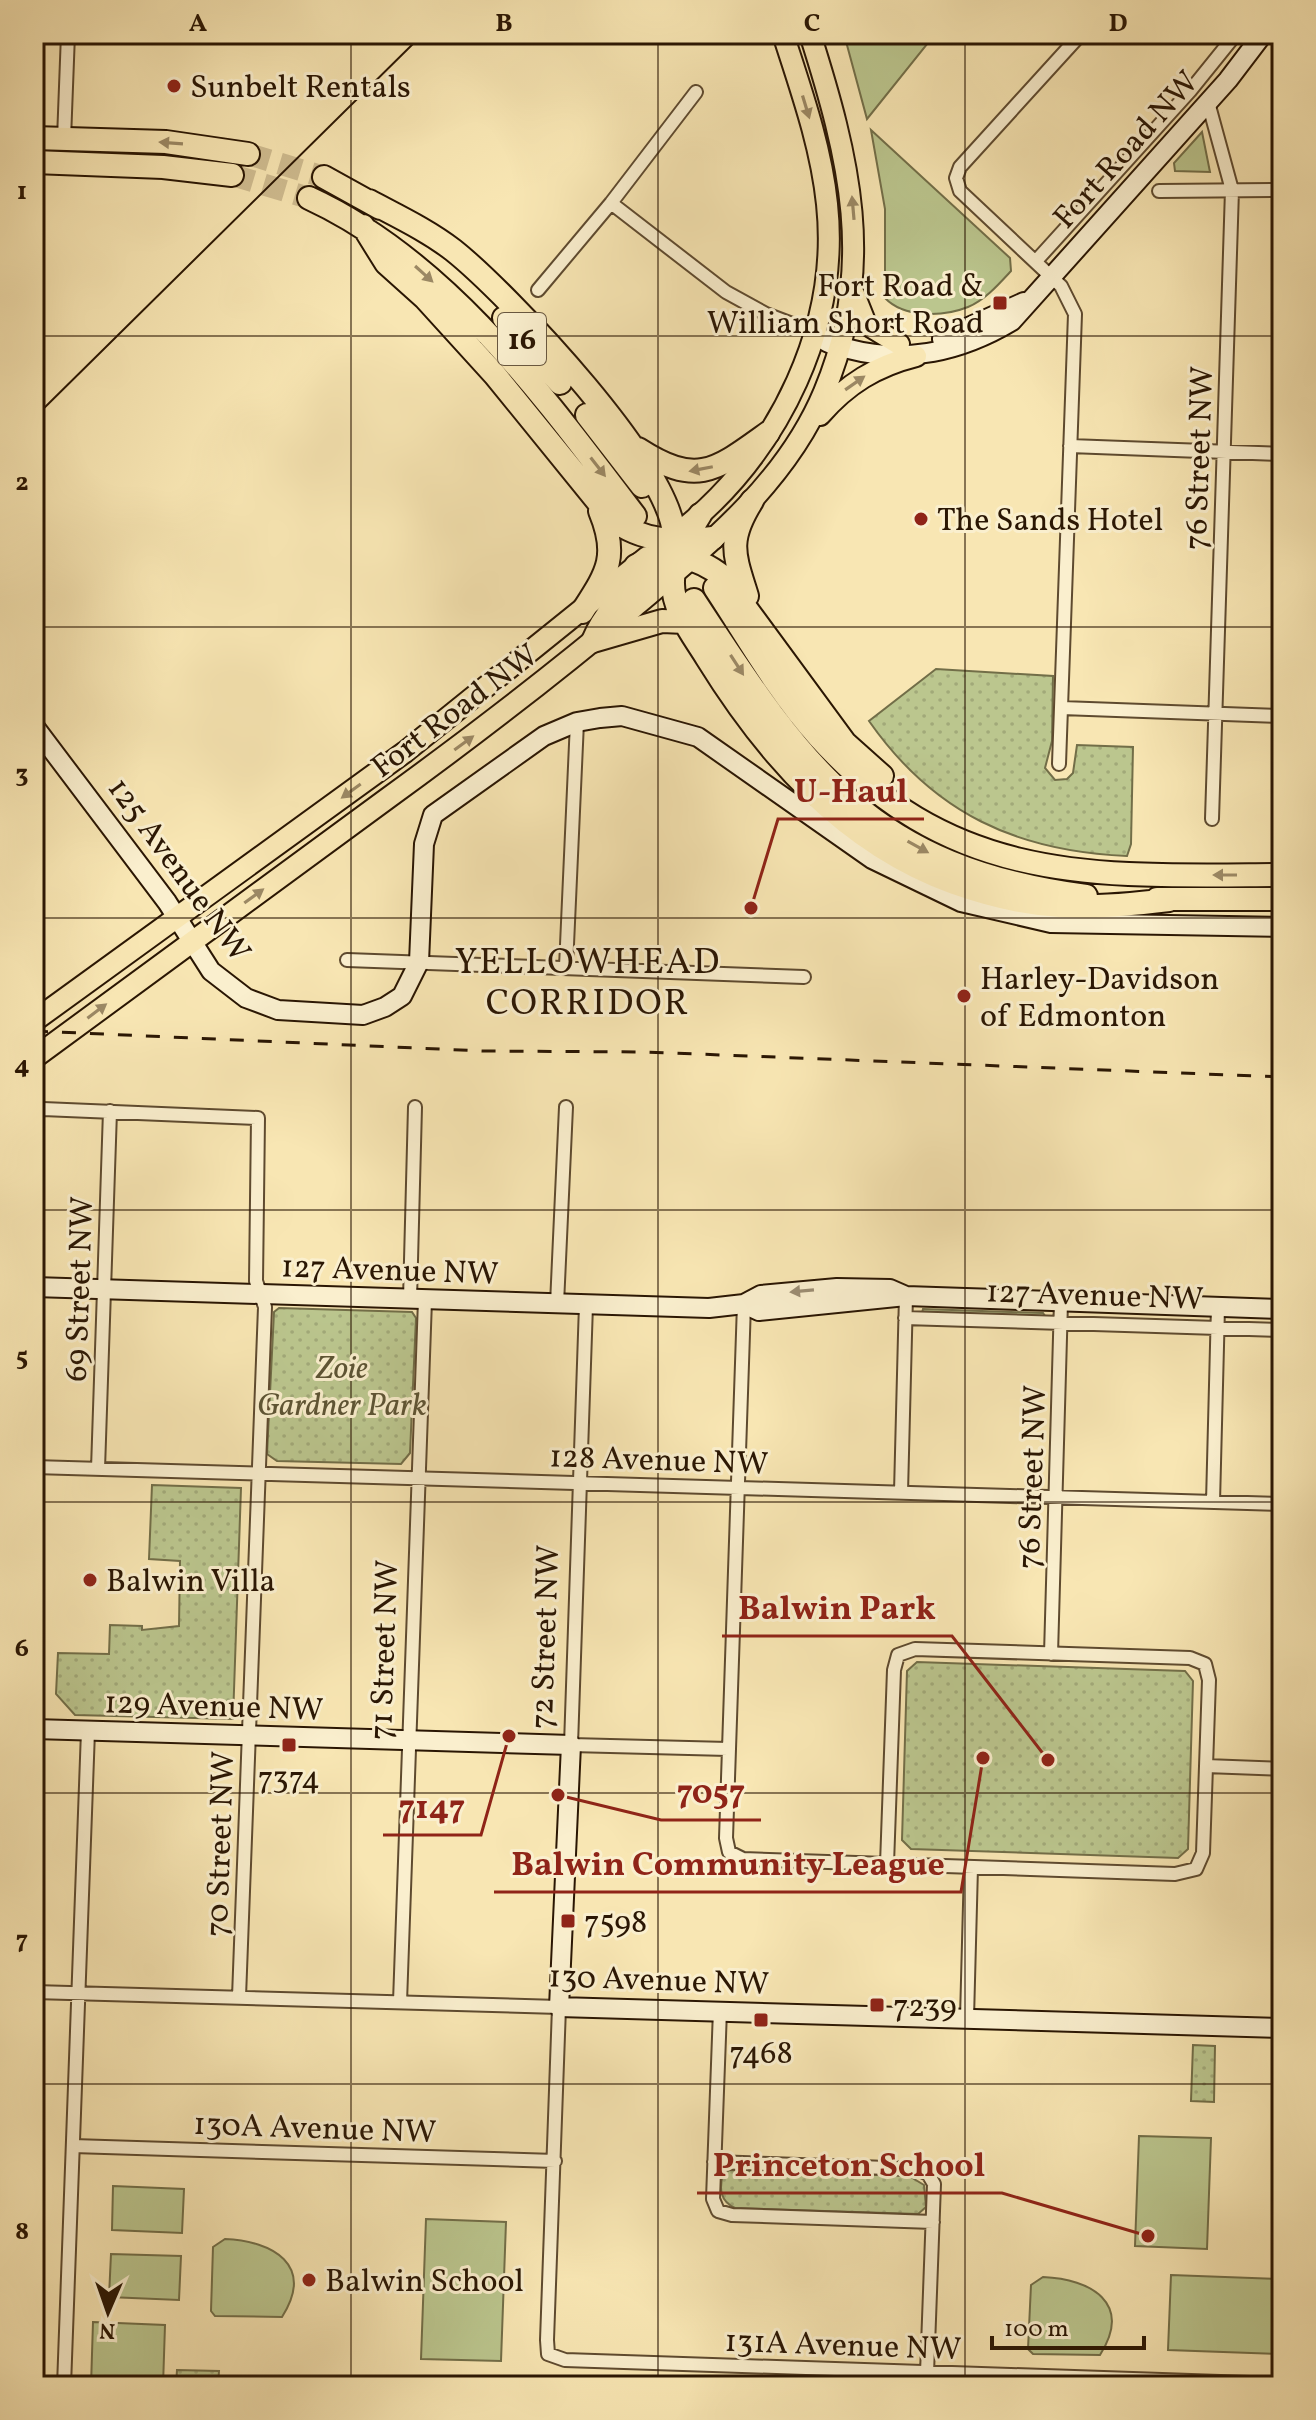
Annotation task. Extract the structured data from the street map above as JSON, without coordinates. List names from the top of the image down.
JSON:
{
  "streets": {
    "highway": ["16"],
    "main road": ["Fort Road NW"],
    "street": [
      "76 Street NW",
      "125 Avenue NW",
      "127 Avenue NW",
      "69 Street NW",
      "128 Avenue NW",
      "72 Street NW",
      "71 Street NW",
      "129 Avenue NW",
      "70 Street NW",
      "130 Avenue NW",
      "130A Avenue NW",
      "131A Avenue NW"
    ]
  },
  "crossings": [
    ["Fort Road NW", "76 Street NW"],
    ["Fort Road NW", "125 Avenue NW"],
    ["76 Street NW", "127 Avenue NW"],
    ["76 Street NW", "128 Avenue NW"],
    ["127 Avenue NW", "69 Street NW"],
    ["127 Avenue NW", "72 Street NW"],
    ["127 Avenue NW", "71 Street NW"],
    ["127 Avenue NW", "70 Street NW"],
    ["69 Street NW", "128 Avenue NW"],
    ["69 Street NW", "70 Street NW"],
    ["128 Avenue NW", "72 Street NW"],
    ["128 Avenue NW", "71 Street NW"],
    ["128 Avenue NW", "70 Street NW"],
    ["72 Street NW", "129 Avenue NW"],
    ["72 Street NW", "130 Avenue NW"],
    ["72 Street NW", "130A Avenue NW"],
    ["72 Street NW", "131A Avenue NW"],
    ["71 Street NW", "129 Avenue NW"],
    ["71 Street NW", "130 Avenue NW"],
    ["129 Avenue NW", "70 Street NW"],
    ["70 Street NW", "130 Avenue NW"]
  ],
  "districts": ["YELLOWHEAD CORRIDOR"],
  "parks": ["Zoie Gardner Park"],
  "places": {
    "other": [
      "Sunbelt Rentals",
      "The Sands Hotel",
      "U-Haul",
      "Harley-Davidson of Edmonton",
      "Balwin Villa",
      "7147",
      "Balwin Community League",
      "Balwin Park",
      "7057",
      "Princeton School",
      "Balwin School"
    ],
    "transit": [
      "Fort Road & William Short Road",
      "7374",
      "7598",
      "7239",
      "7468"
    ]
  },
  "scale_bar": "100 m",
  "north": "bottom",
  "grid": {
    "columns": [
      "A",
      "B",
      "C",
      "D"
    ],
    "rows": [
      "1",
      "2",
      "3",
      "4",
      "5",
      "6",
      "7",
      "8"
    ]
  }
}
